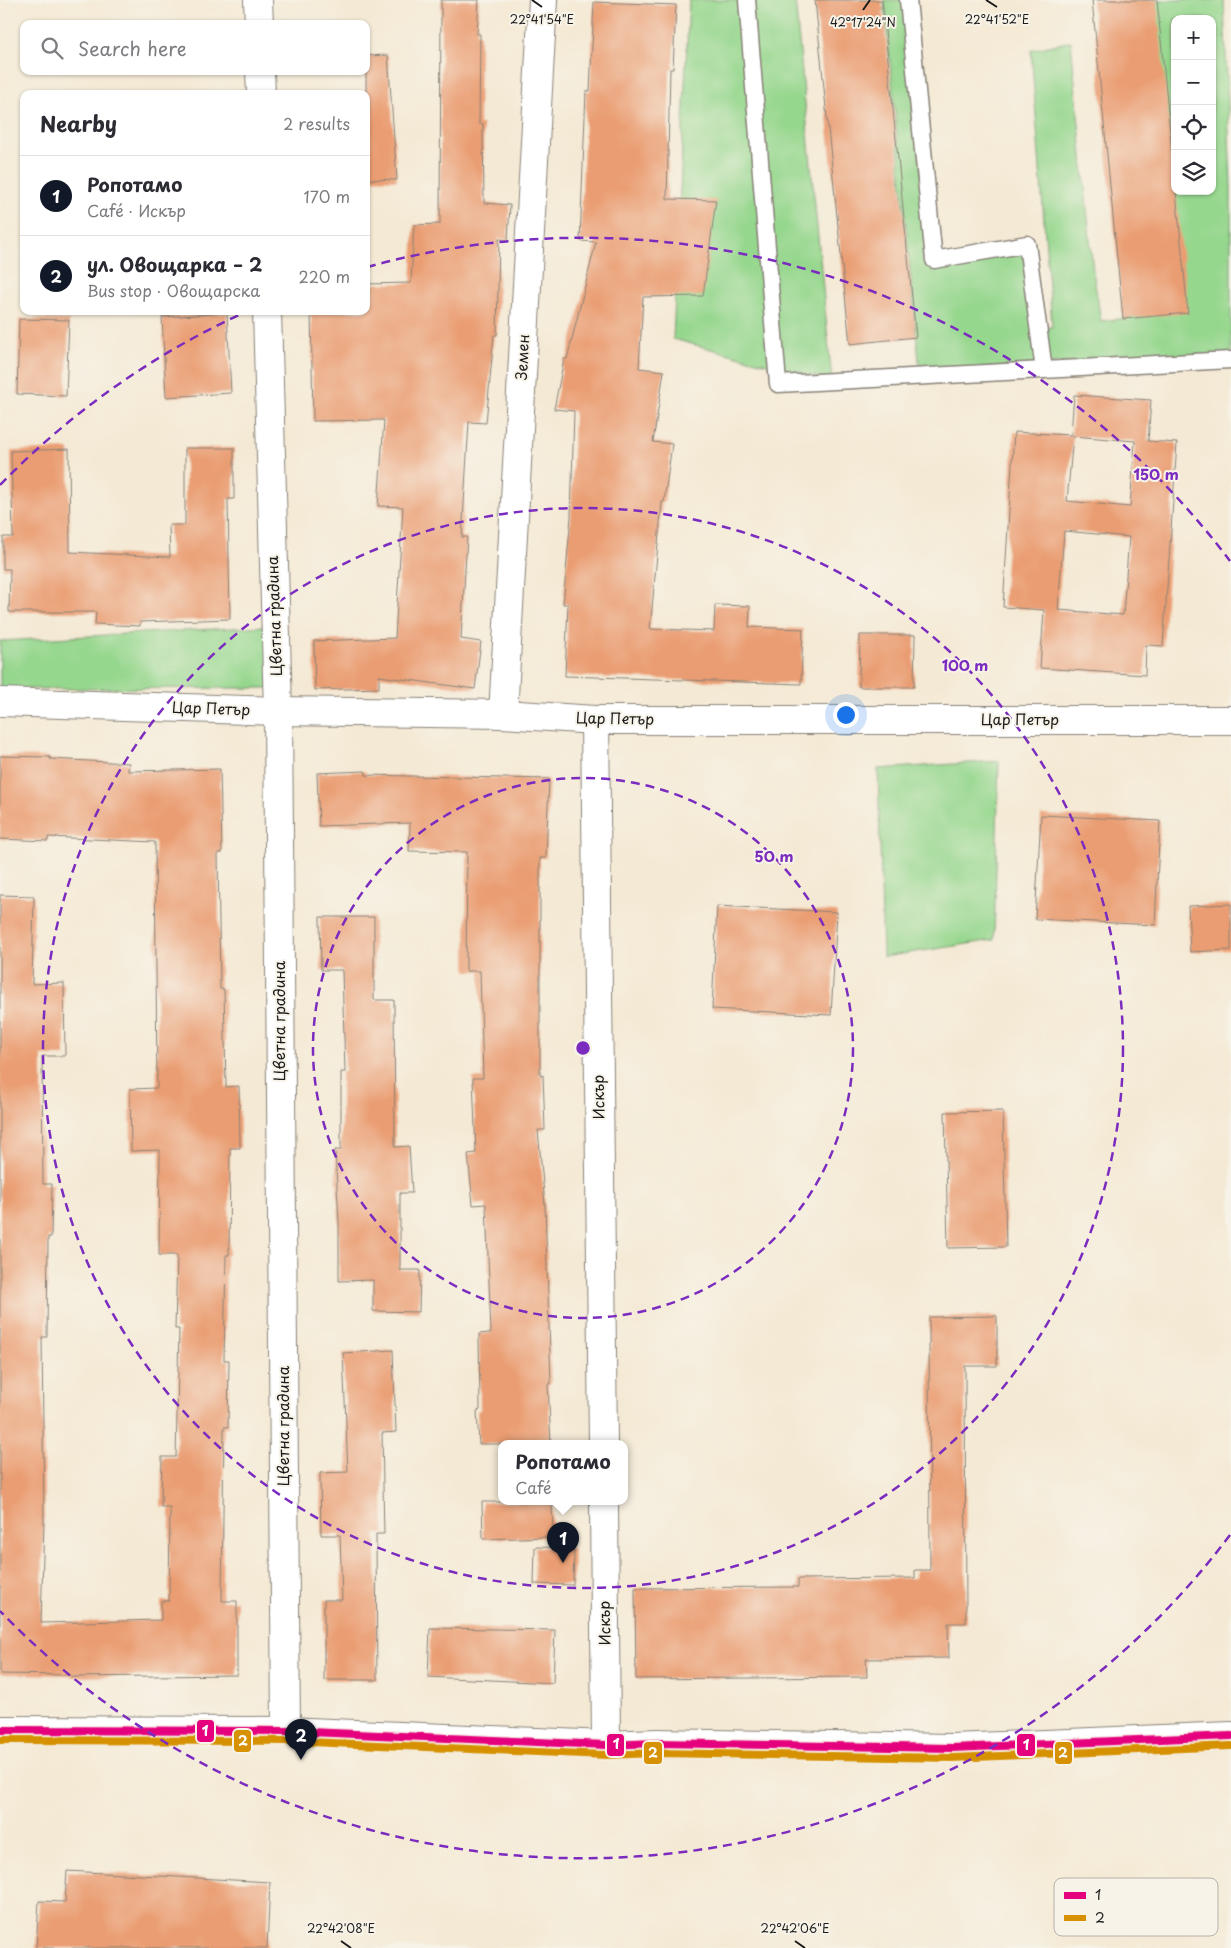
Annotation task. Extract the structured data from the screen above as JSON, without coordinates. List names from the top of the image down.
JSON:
{
  "streets": {
    "street": [
      "Земен",
      "Цветна градина",
      "Цар Петър",
      "Искър"
    ]
  },
  "crossings": [
    ["Земен", "Цар Петър"],
    ["Цветна градина", "Цар Петър"],
    ["Цар Петър", "Искър"]
  ],
  "lines": ["transit line 1", "transit line 2"],
  "legend": ["1", "2"],
  "page": {
    "map_buttons": ["+", "−"],
    "search": "Search here",
    "heading": ["Nearby", "2 results"],
    "list": [
      {
        "mark": "1",
        "name": "Ропотамо",
        "note": "Café · Искър",
        "value": "170 m"
      },
      {
        "mark": "2",
        "name": "ул. Овощарка – 2",
        "note": "Bus stop · Овощарска",
        "value": "220 m"
      }
    ],
    "popup": ["Ропотамо", "Café"],
    "pins": ["1", "2"]
  },
  "coordinates": [
    "22°41'54\"E",
    "22°41'52\"E",
    "42°17'24\"N",
    "22°42'08\"E",
    "22°42'06\"E"
  ],
  "rings": ["150 m", "100 m", "50 m"]
}
